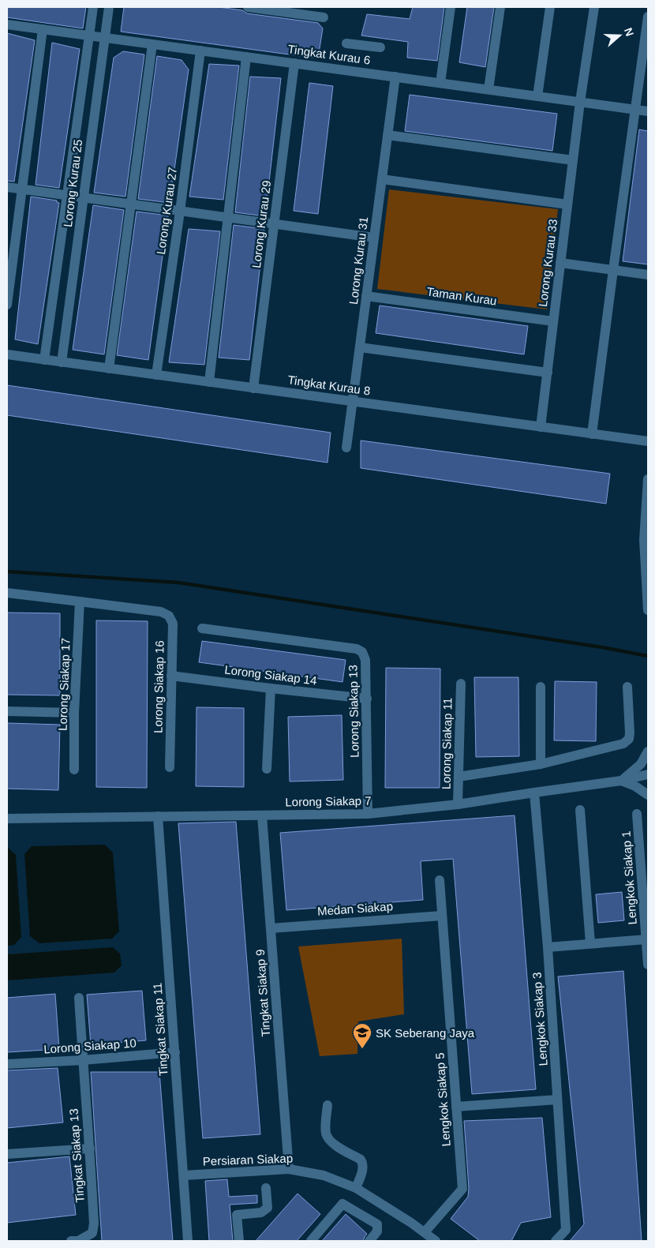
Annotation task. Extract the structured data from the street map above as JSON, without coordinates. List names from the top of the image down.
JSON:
{
  "streets": {
    "street": [
      "Tingkat Kurau 6",
      "Lorong Kurau 25",
      "Lorong Kurau 27",
      "Lorong Kurau 29",
      "Lorong Kurau 31",
      "Lorong Kurau 33",
      "Taman Kurau",
      "Tingkat Kurau 8",
      "Lorong Siakap 14",
      "Lorong Siakap 17",
      "Lorong Siakap 16",
      "Lorong Siakap 13",
      "Lorong Siakap 11",
      "Lorong Siakap 7",
      "Lengkok Siakap 1",
      "Medan Siakap",
      "Tingkat Siakap 9",
      "Lengkok Siakap 3",
      "Tingkat Siakap 11",
      "Lorong Siakap 10",
      "Lengkok Siakap 5",
      "Tingkat Siakap 13",
      "Persiaran Siakap"
    ]
  },
  "crossings": [
    ["Tingkat Kurau 6", "Lorong Kurau 25"],
    ["Tingkat Kurau 6", "Lorong Kurau 27"],
    ["Tingkat Kurau 6", "Lorong Kurau 29"],
    ["Tingkat Kurau 6", "Lorong Kurau 31"],
    ["Tingkat Kurau 6", "Lorong Kurau 33"],
    ["Lorong Kurau 25", "Tingkat Kurau 8"],
    ["Lorong Kurau 27", "Tingkat Kurau 8"],
    ["Lorong Kurau 29", "Tingkat Kurau 8"],
    ["Lorong Kurau 31", "Taman Kurau"],
    ["Lorong Kurau 31", "Tingkat Kurau 8"],
    ["Lorong Kurau 33", "Taman Kurau"],
    ["Lorong Kurau 33", "Tingkat Kurau 8"],
    ["Lorong Siakap 14", "Lorong Siakap 16"],
    ["Lorong Siakap 14", "Lorong Siakap 13"],
    ["Lorong Siakap 17", "Lorong Siakap 16"],
    ["Lorong Siakap 13", "Lorong Siakap 7"],
    ["Lorong Siakap 11", "Lorong Siakap 7"],
    ["Lorong Siakap 7", "Tingkat Siakap 9"],
    ["Lorong Siakap 7", "Lengkok Siakap 3"],
    ["Lorong Siakap 7", "Tingkat Siakap 11"],
    ["Lengkok Siakap 1", "Lengkok Siakap 3"],
    ["Medan Siakap", "Tingkat Siakap 9"],
    ["Medan Siakap", "Lengkok Siakap 5"],
    ["Tingkat Siakap 9", "Persiaran Siakap"],
    ["Tingkat Siakap 11", "Lorong Siakap 10"],
    ["Tingkat Siakap 11", "Persiaran Siakap"],
    ["Lorong Siakap 10", "Tingkat Siakap 13"],
    ["Lengkok Siakap 5", "Persiaran Siakap"]
  ],
  "places": {
    "school or university": ["SK Seberang Jaya"]
  },
  "north": "right"
}
